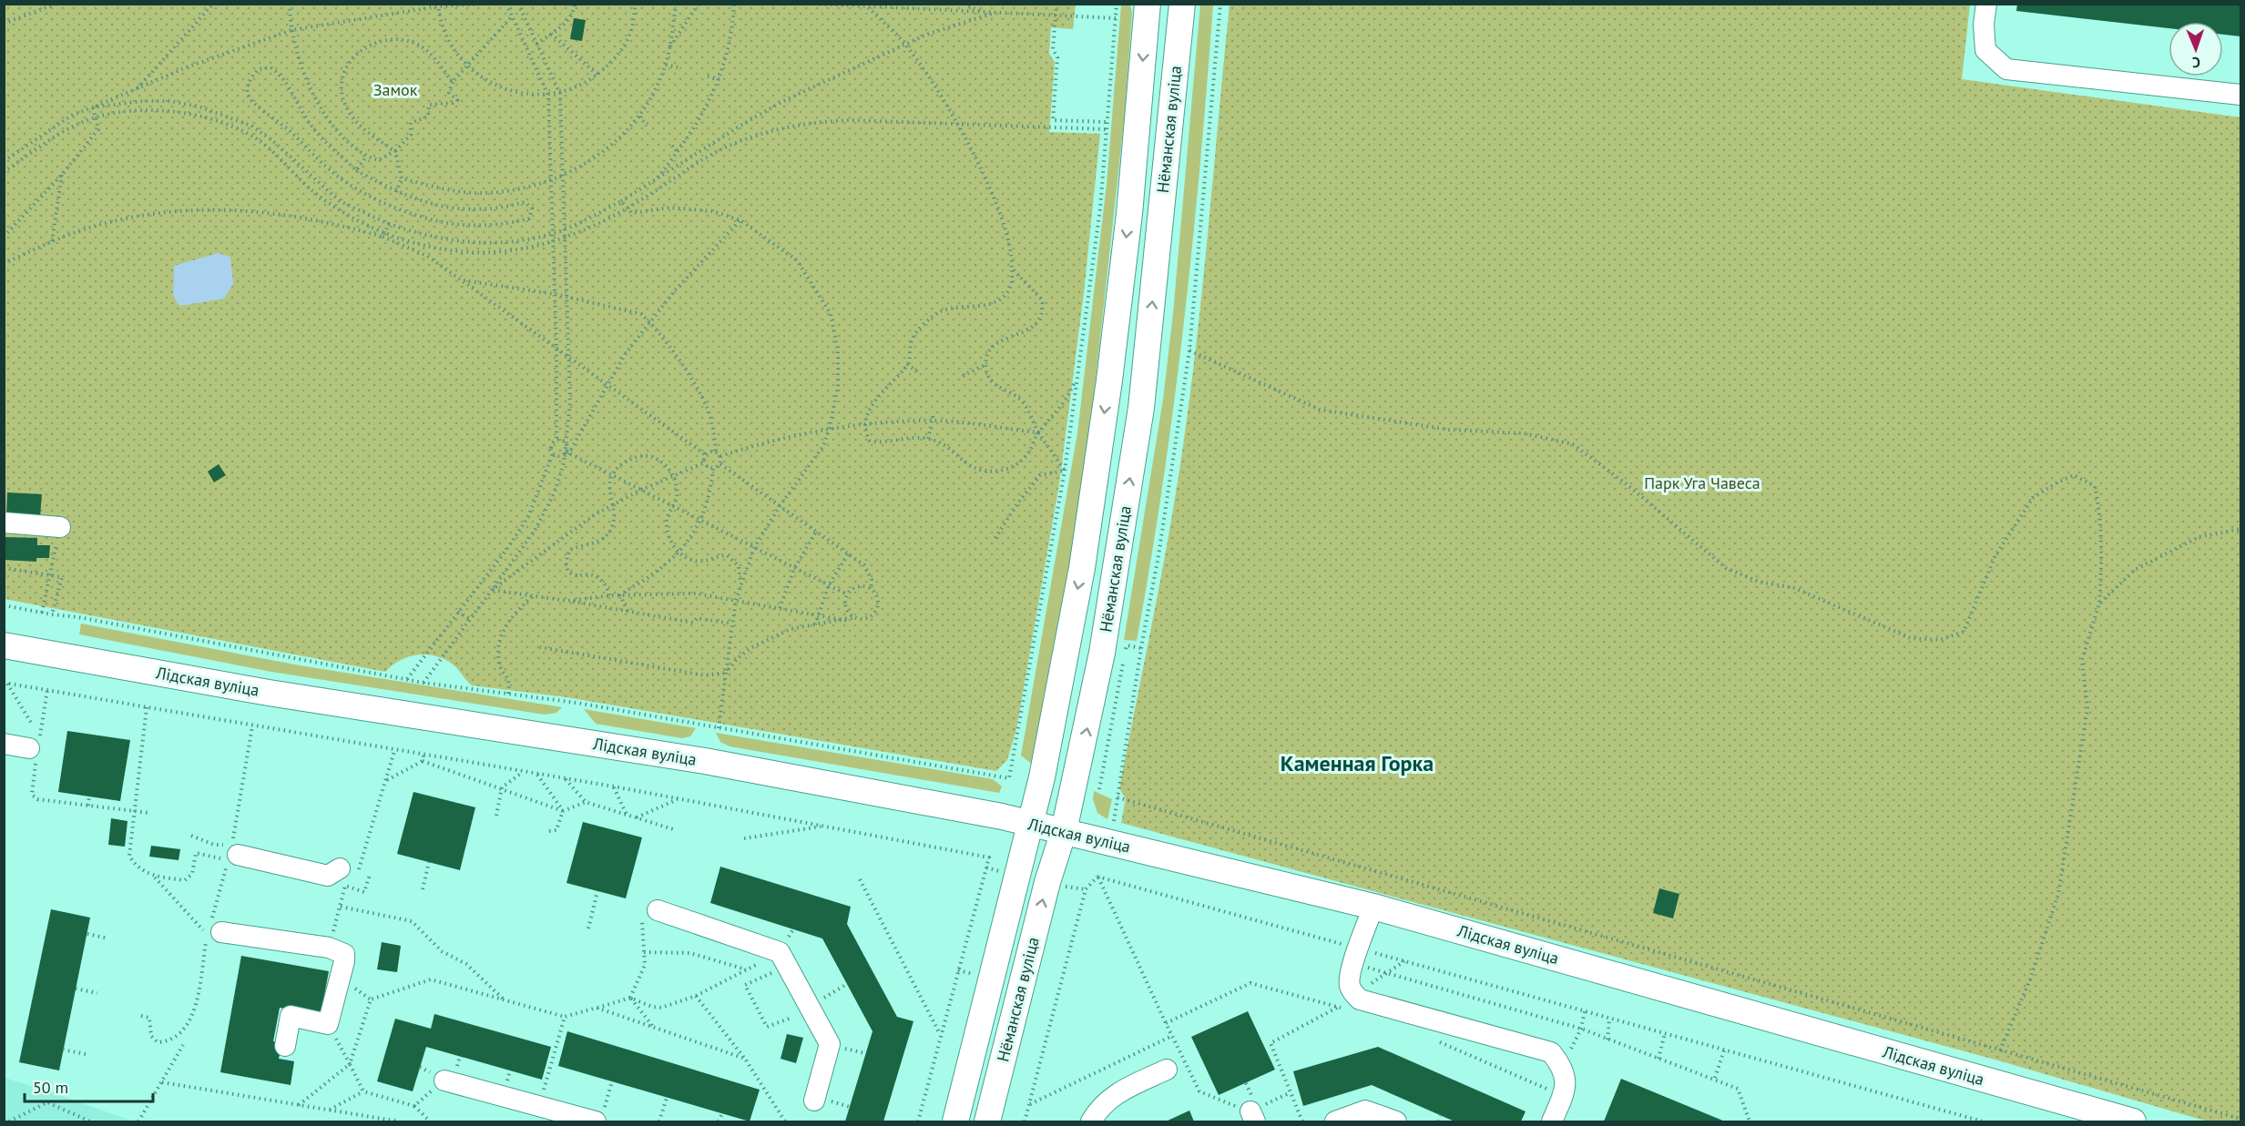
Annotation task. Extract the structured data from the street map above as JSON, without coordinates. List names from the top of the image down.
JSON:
{
  "streets": {
    "main road": ["Нёманская вуліца", "Лідская вуліца"]
  },
  "crossings": [
    ["Нёманская вуліца", "Лідская вуліца"]
  ],
  "districts": ["Каменная Горка"],
  "parks": ["Замок", "Парк Уга Чавеса"],
  "scale_bar": "50 m",
  "north": "bottom"
}
